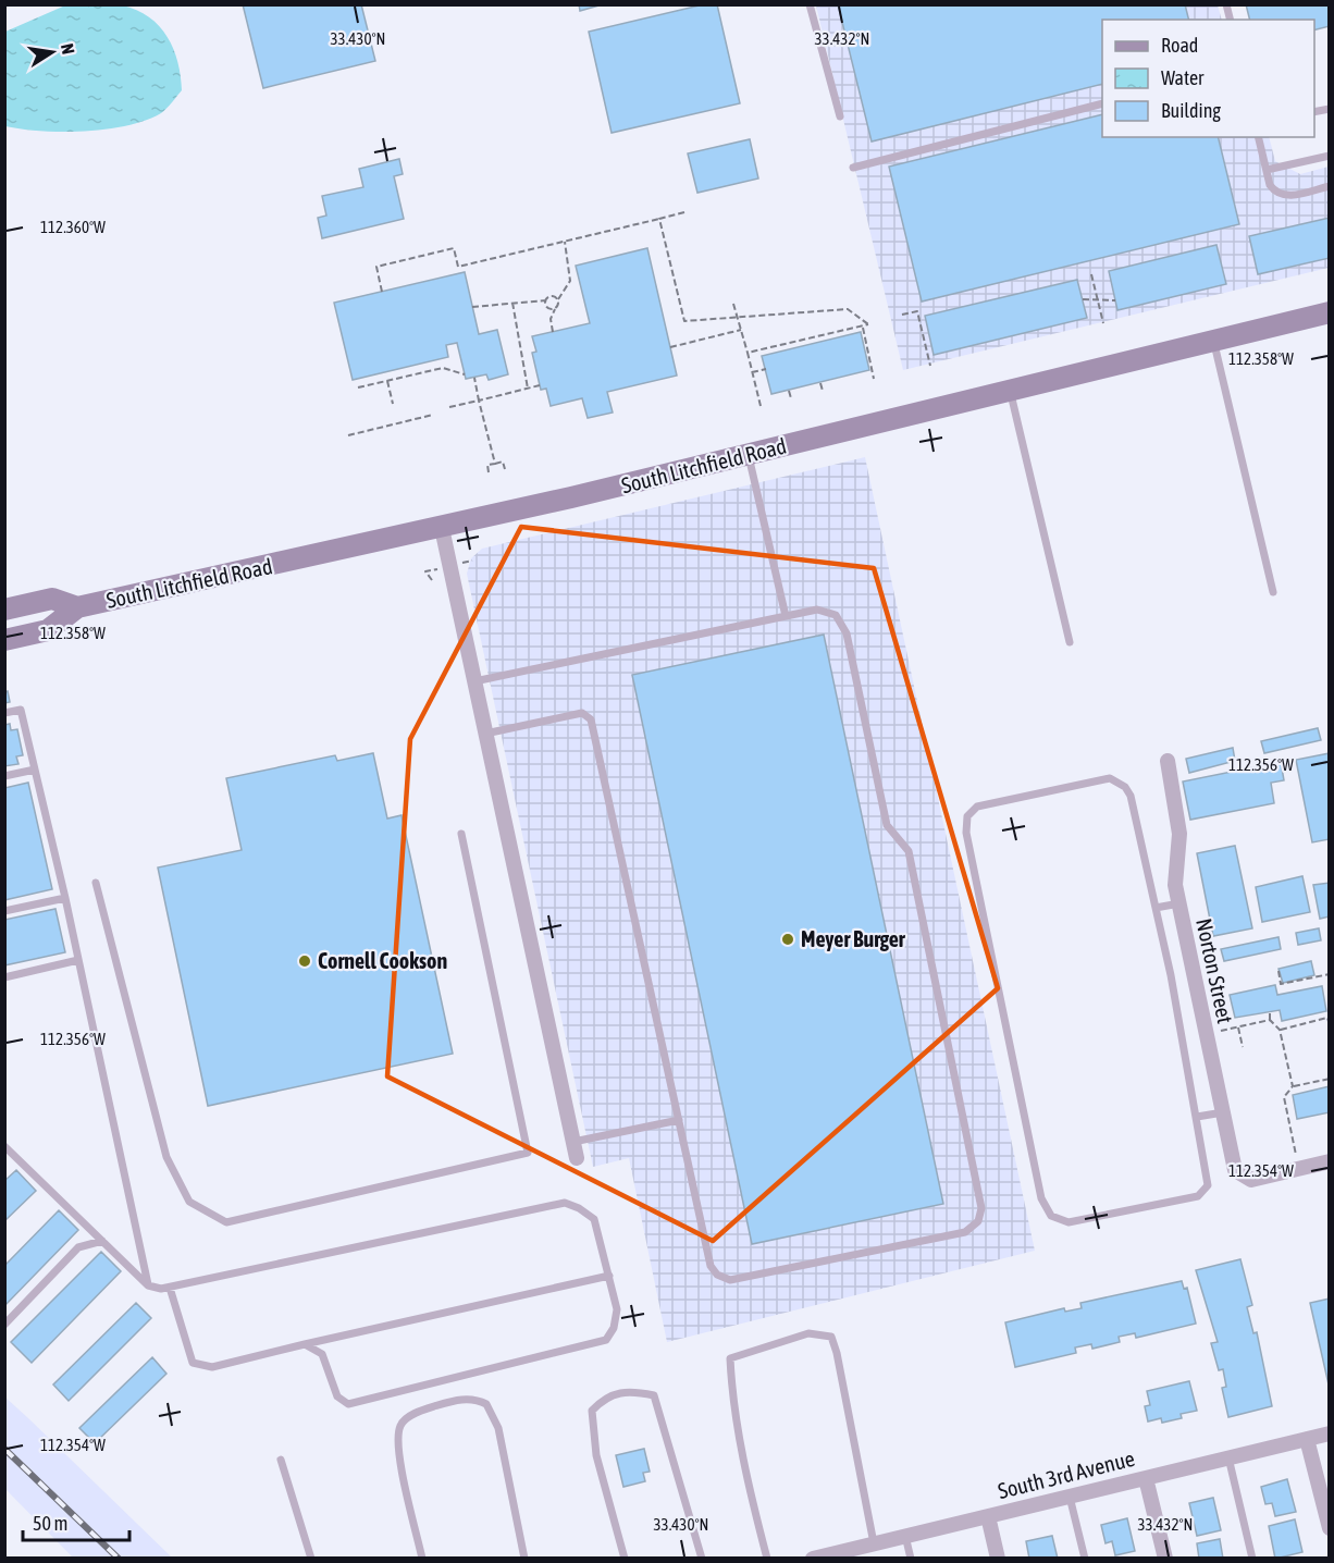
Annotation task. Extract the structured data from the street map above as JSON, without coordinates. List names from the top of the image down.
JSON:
{
  "streets": {
    "main road": ["South Litchfield Road"],
    "street": ["Norton Street", "South 3rd Avenue"]
  },
  "places": ["Meyer Burger", "Cornell Cookson"],
  "legend": ["Road", "Water", "Building"],
  "scale_bar": "50 m",
  "north": "right",
  "coordinates": [
    "33.430°N",
    "33.432°N",
    "112.360°W",
    "112.358°W",
    "112.356°W",
    "112.354°W"
  ]
}
